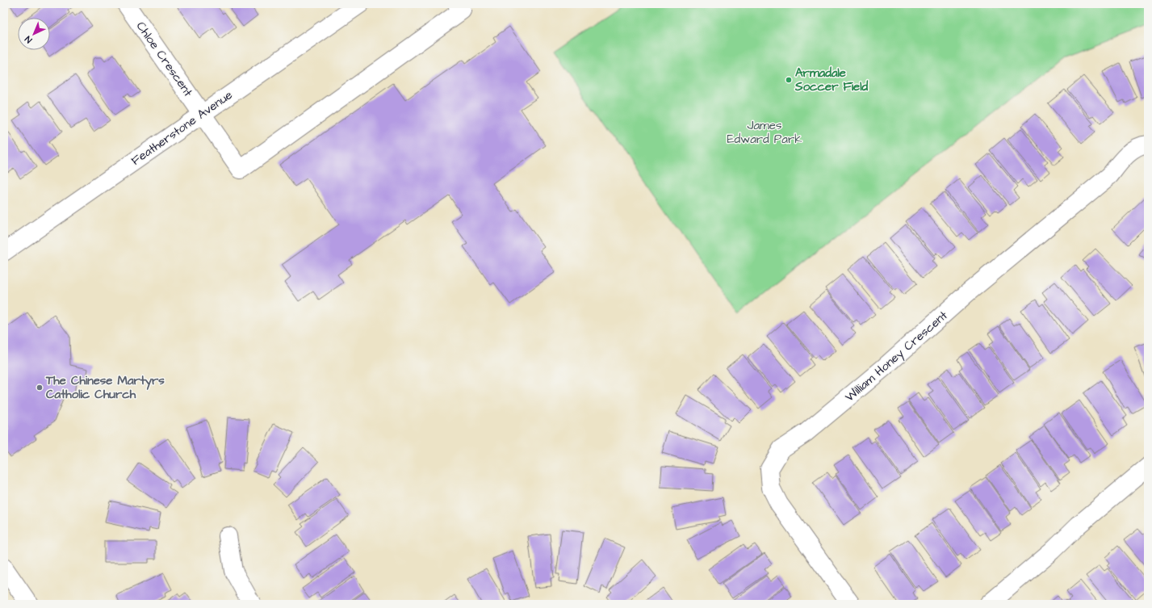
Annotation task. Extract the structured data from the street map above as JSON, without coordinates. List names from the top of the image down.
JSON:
{
  "streets": {
    "street": ["Chloe Crescent", "Featherstone Avenue", "William Honey Crescent"]
  },
  "crossings": [
    ["Chloe Crescent", "Featherstone Avenue"]
  ],
  "parks": ["James Edward Park"],
  "places": ["Armadale Soccer Field", "The Chinese Martyrs Catholic Church"],
  "north": "bottom left"
}
